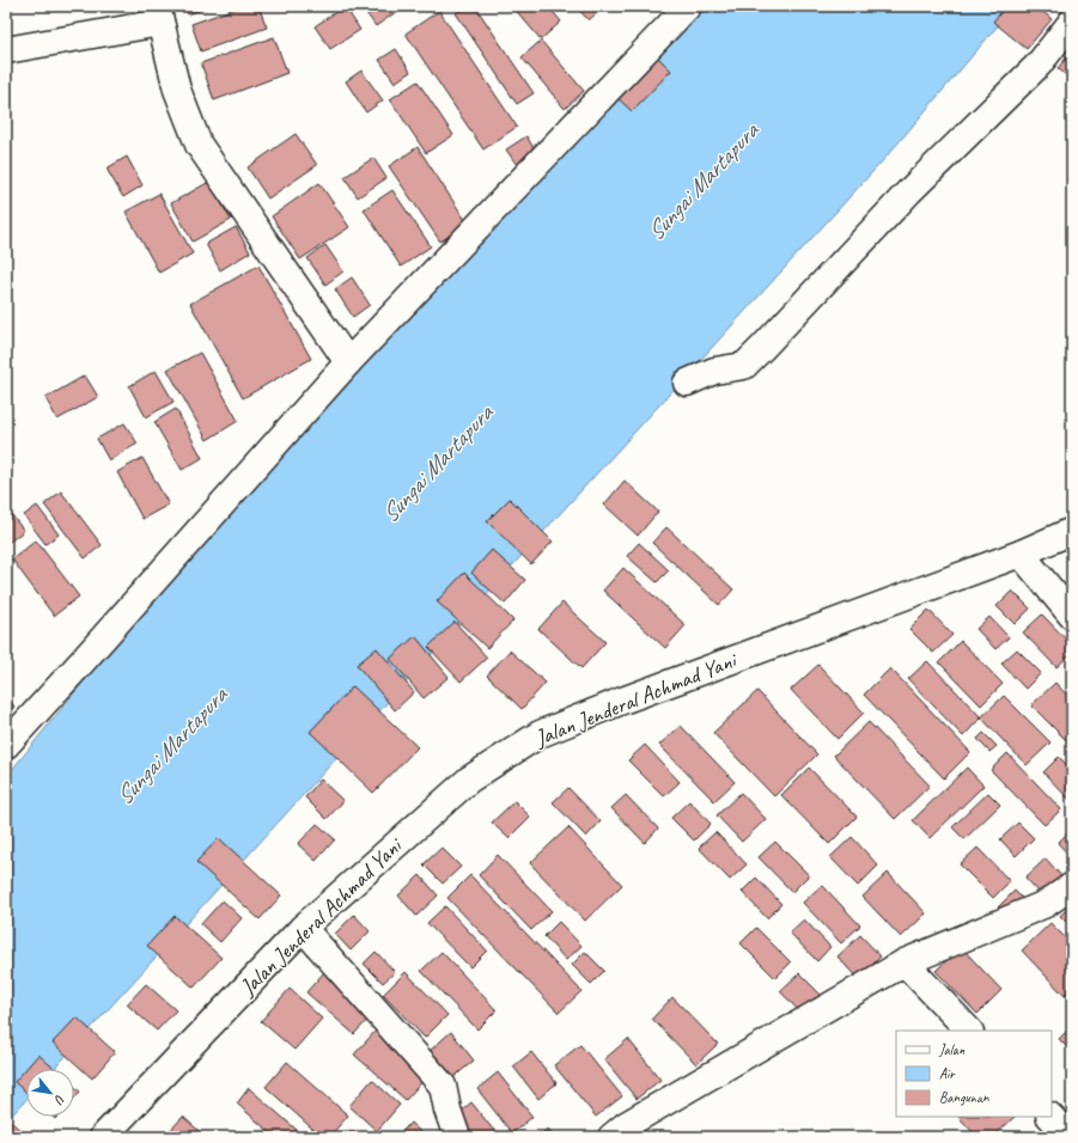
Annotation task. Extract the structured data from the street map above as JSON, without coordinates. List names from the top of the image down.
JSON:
{
  "streets": {
    "main road": ["Jalan Jenderal Achmad Yani"]
  },
  "water": ["Sungai Martapura"],
  "legend": ["Jalan", "Air", "Bangunan"],
  "north": "bottom right"
}
